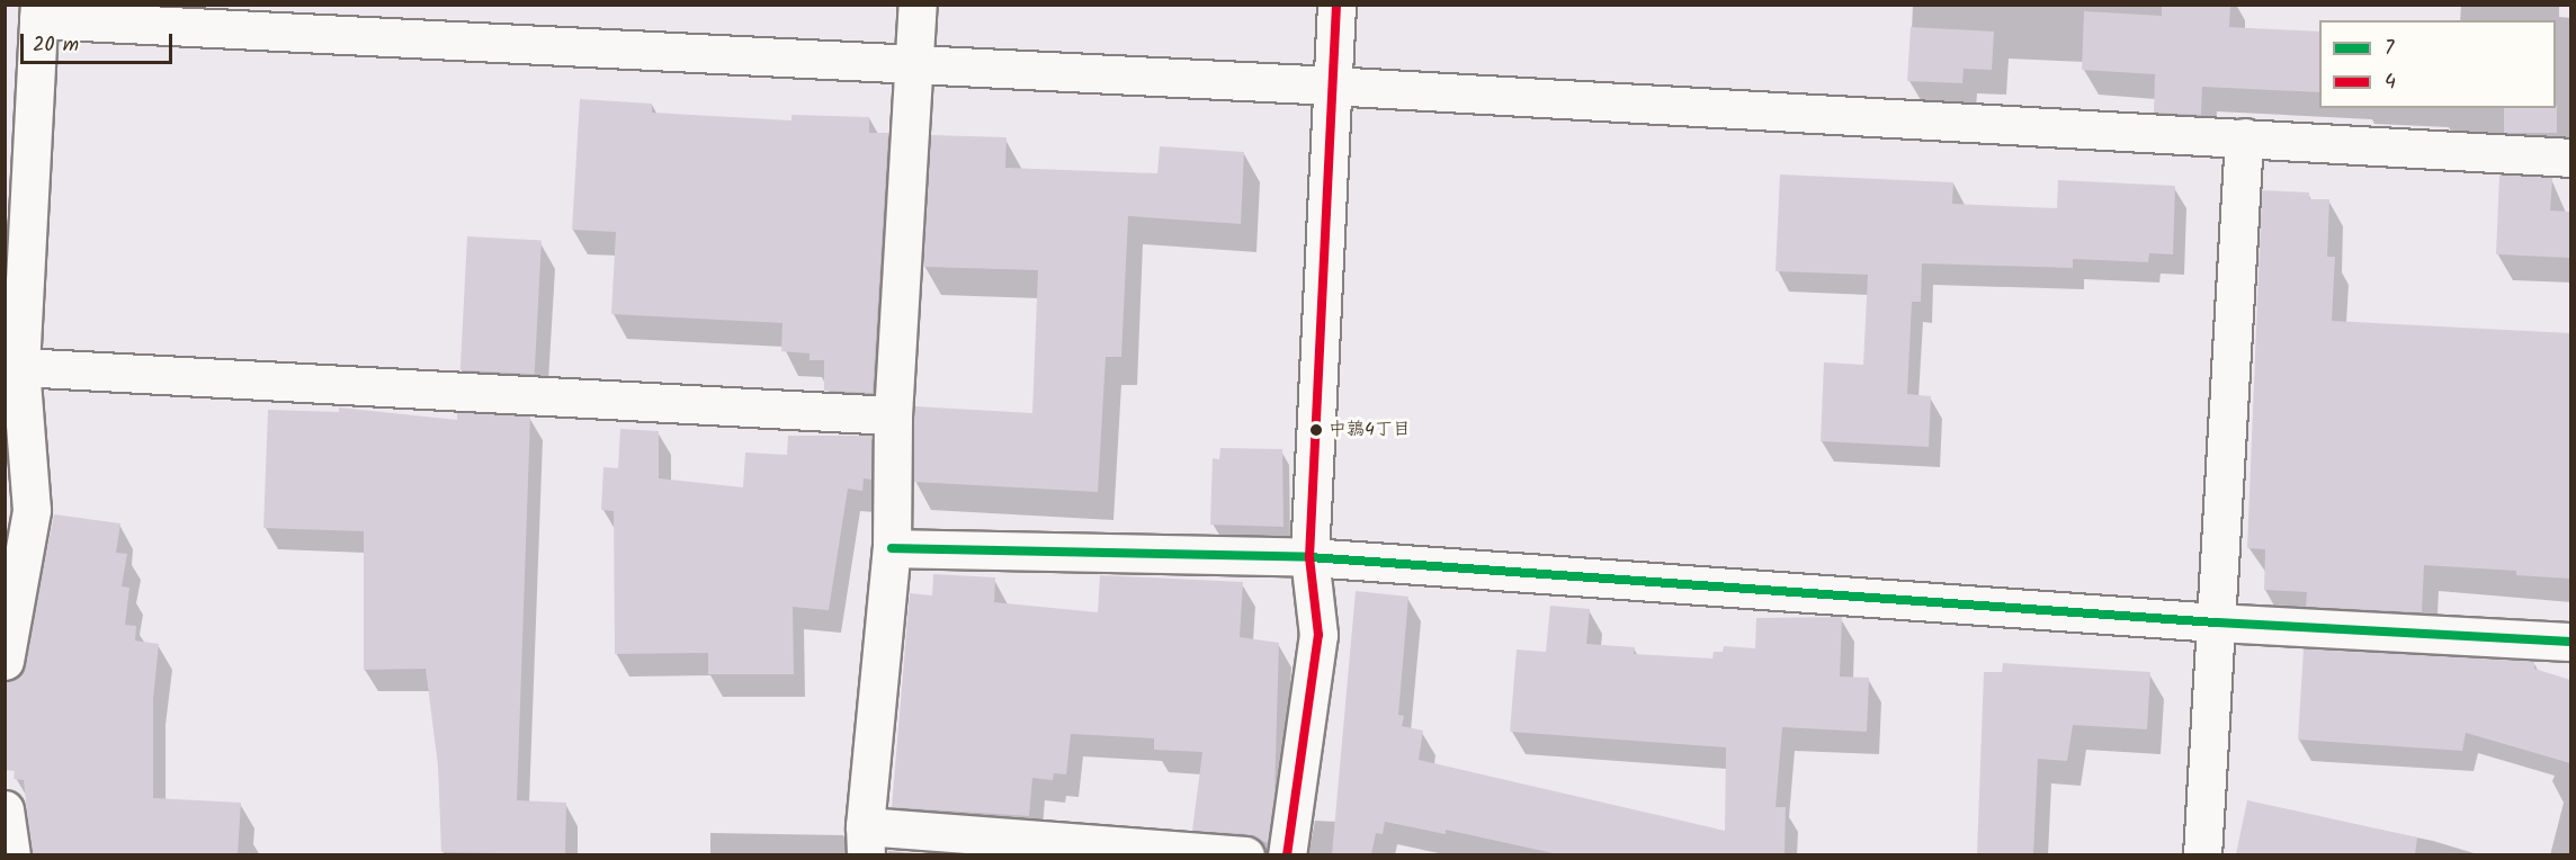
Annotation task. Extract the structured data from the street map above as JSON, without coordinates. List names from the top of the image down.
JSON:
{
  "places": ["中鶉4丁目"],
  "lines": ["transit line 4", "transit line 7"],
  "legend": ["7", "4"],
  "scale_bar": "20 m"
}
